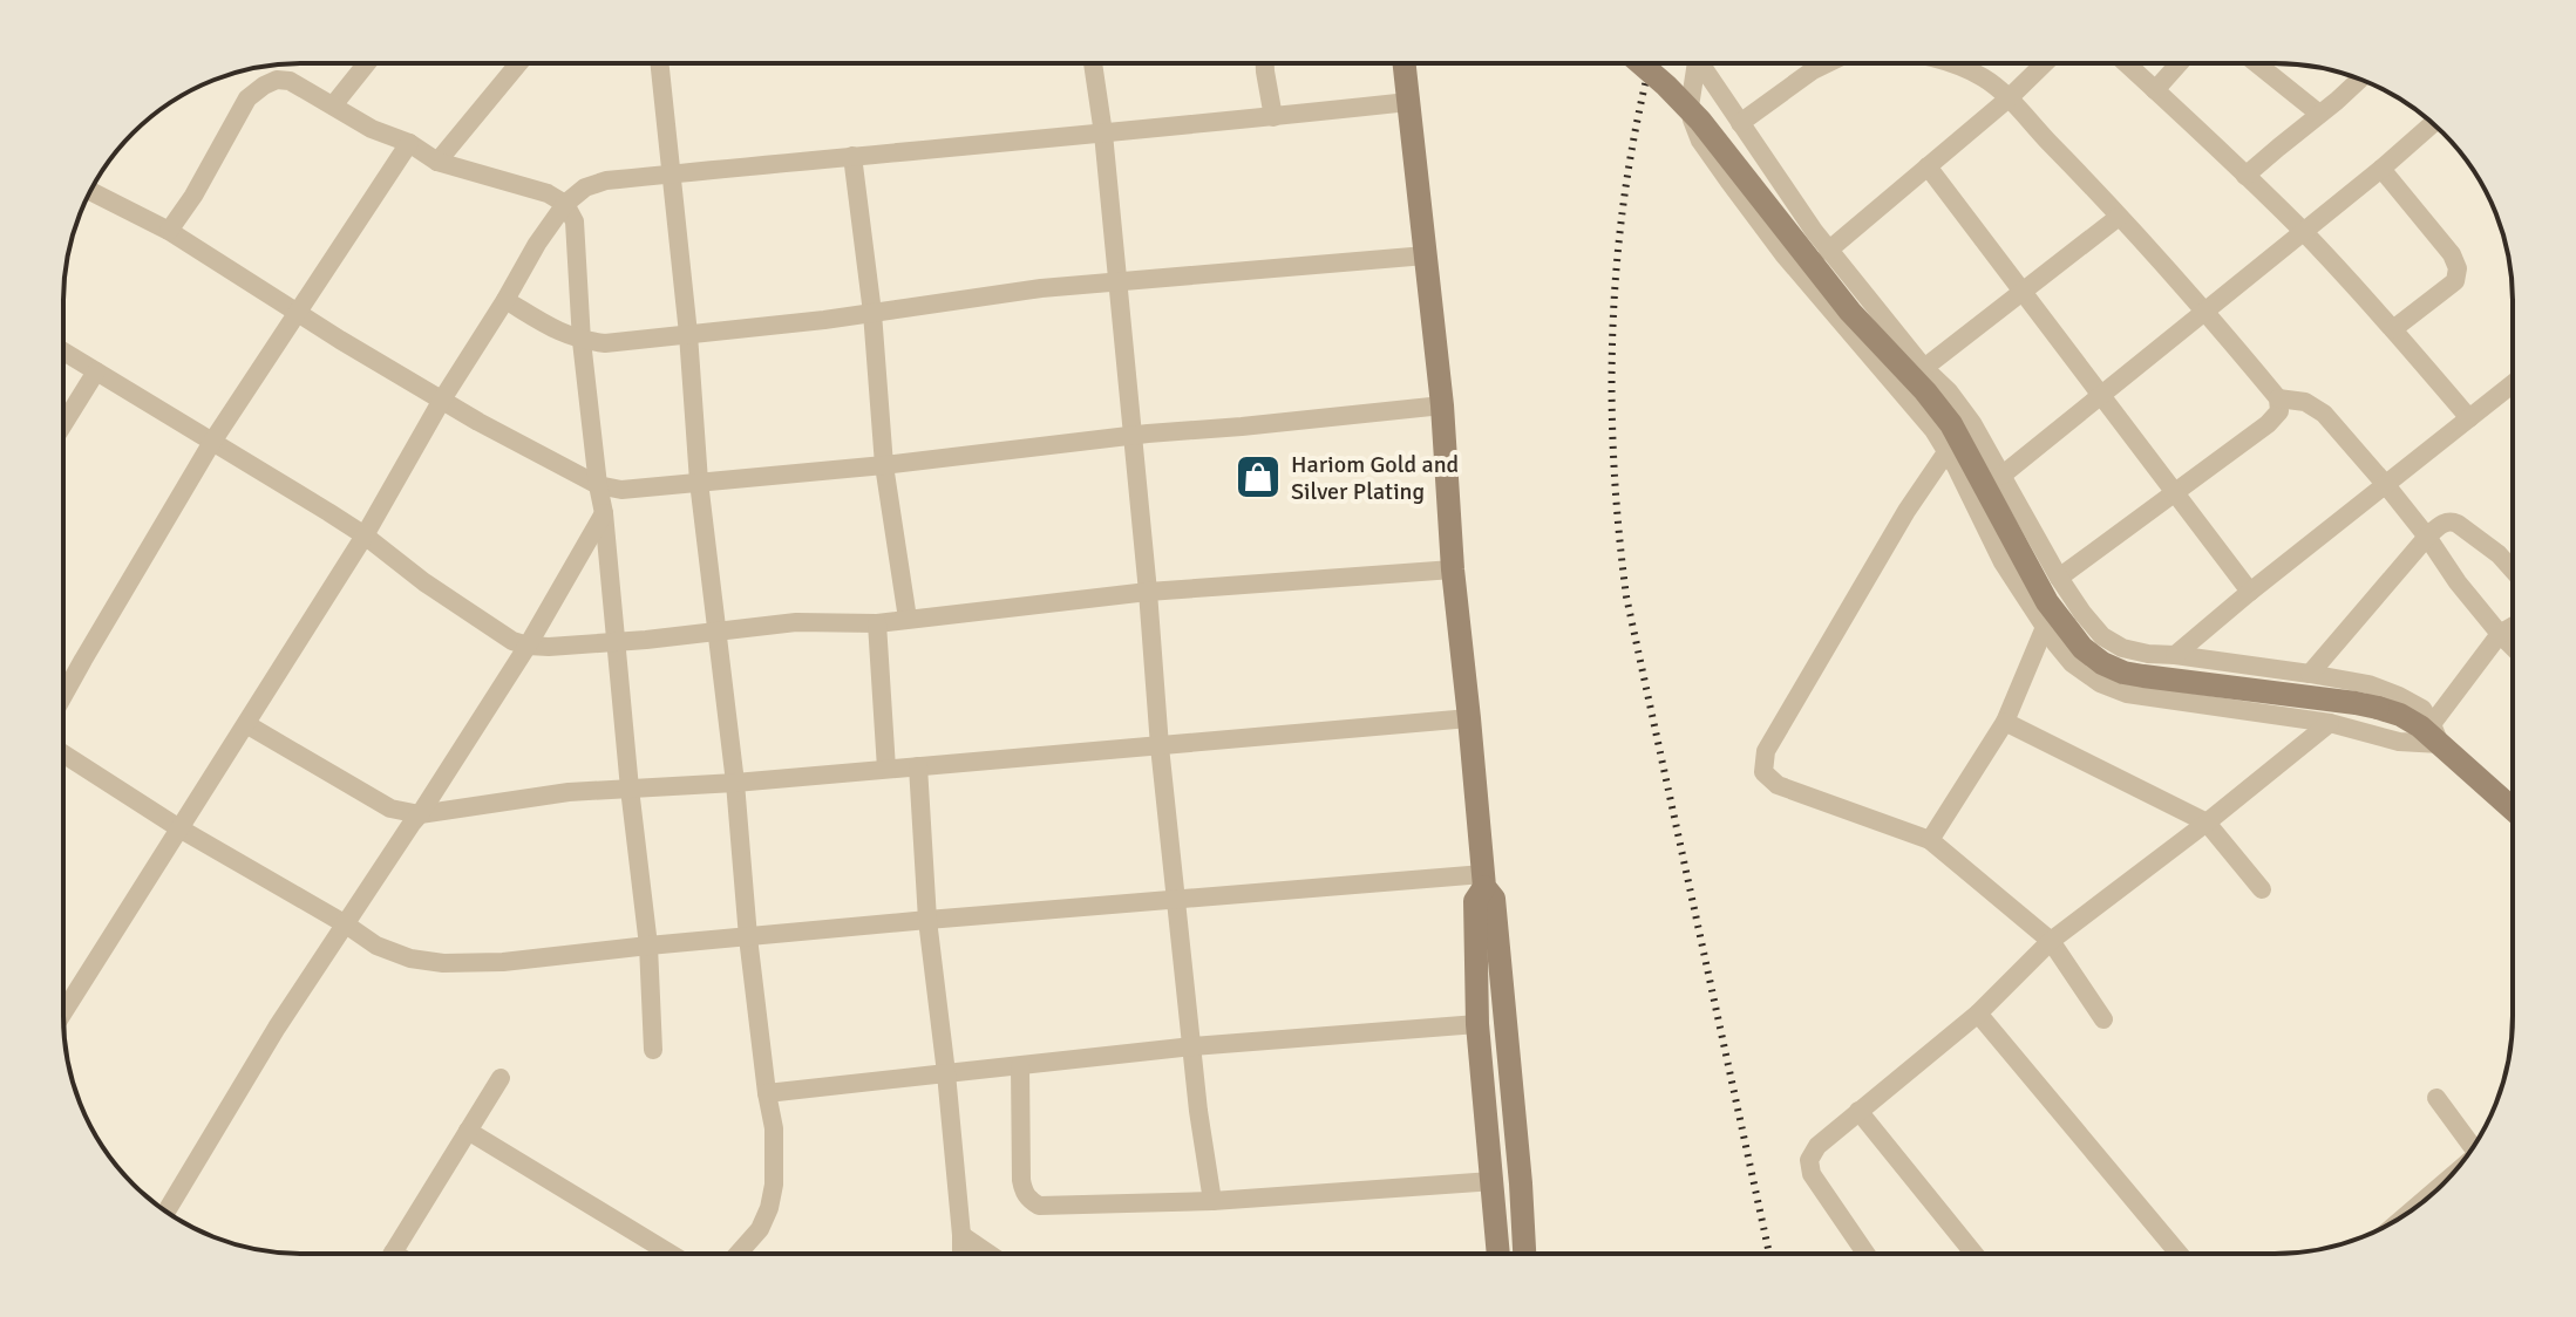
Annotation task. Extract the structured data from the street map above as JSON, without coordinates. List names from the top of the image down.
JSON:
{
  "places": {
    "shop": ["Hariom Gold and Silver Plating"]
  }
}
